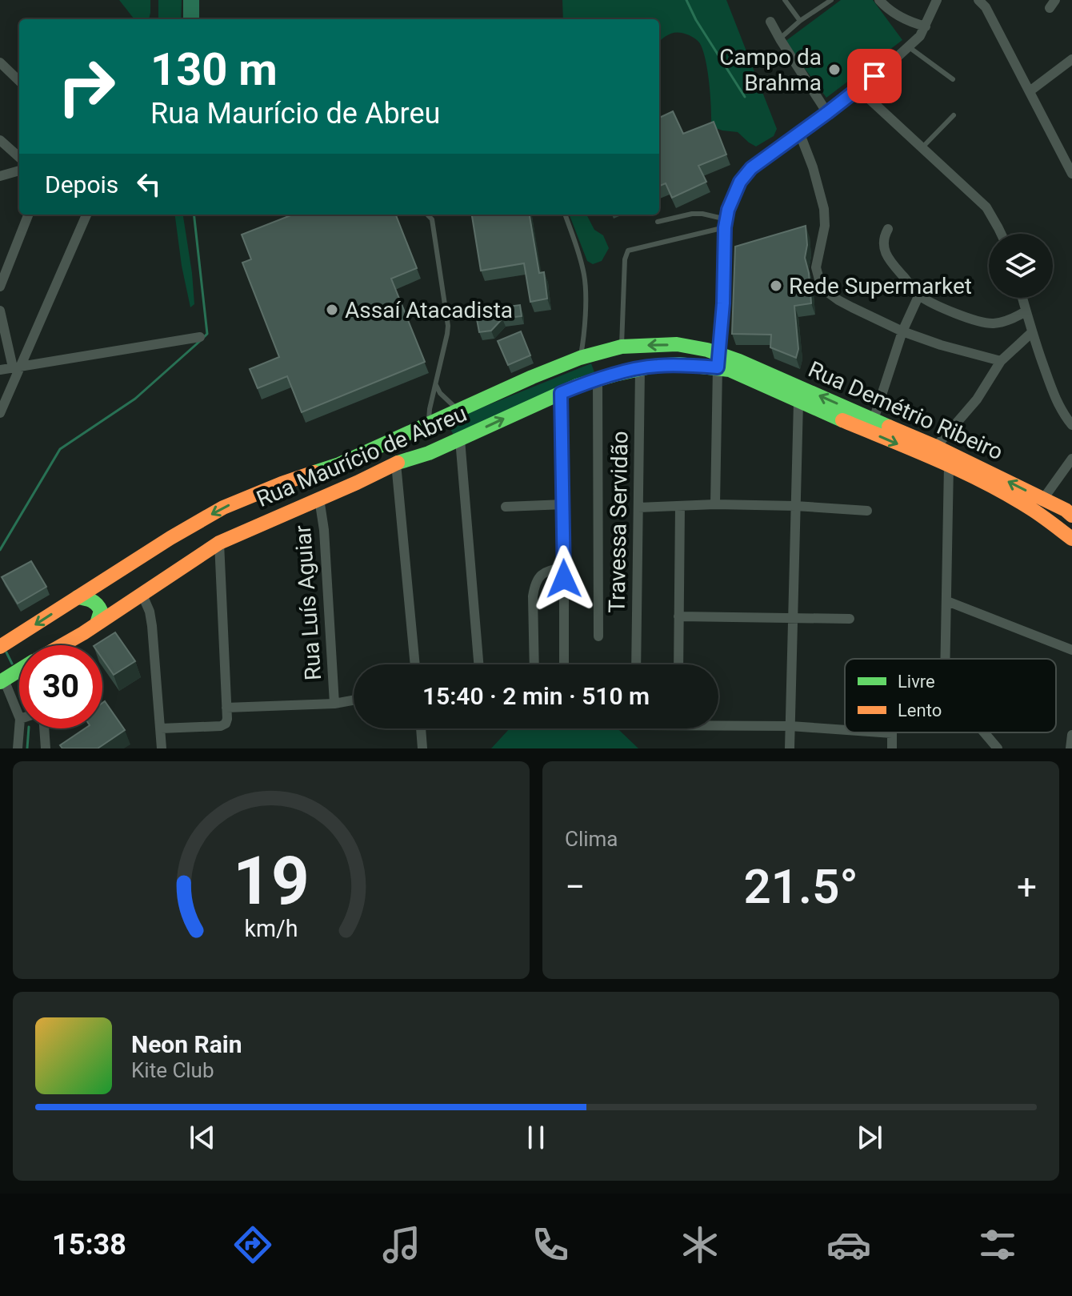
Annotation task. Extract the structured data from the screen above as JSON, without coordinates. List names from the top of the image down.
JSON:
{
  "streets": {
    "main road": ["Rua Demétrio Ribeiro", "Rua Maurício de Abreu"],
    "street": ["Travessa Servidão", "Rua Luís Aguiar"]
  },
  "crossings": [
    ["Rua Demétrio Ribeiro", "Rua Maurício de Abreu"],
    ["Rua Maurício de Abreu", "Travessa Servidão"],
    ["Rua Maurício de Abreu", "Rua Luís Aguiar"]
  ],
  "places": ["Campo da Brahma", "Rede Supermarket", "Assaí Atacadista"],
  "legend": ["Livre", "Lento"],
  "page": {
    "turn": ["130 m", "Rua Maurício de Abreu"],
    "then": "Depois",
    "limit": "30",
    "trip": "15:40 · 2 min · 510 m",
    "tile": "Clima",
    "heat": ["−", "21.5°", "+"],
    "song": ["Neon Rain", "Kite Club"],
    "tabs": "15:38",
    "gauge": ["19", "km/h"]
  }
}
